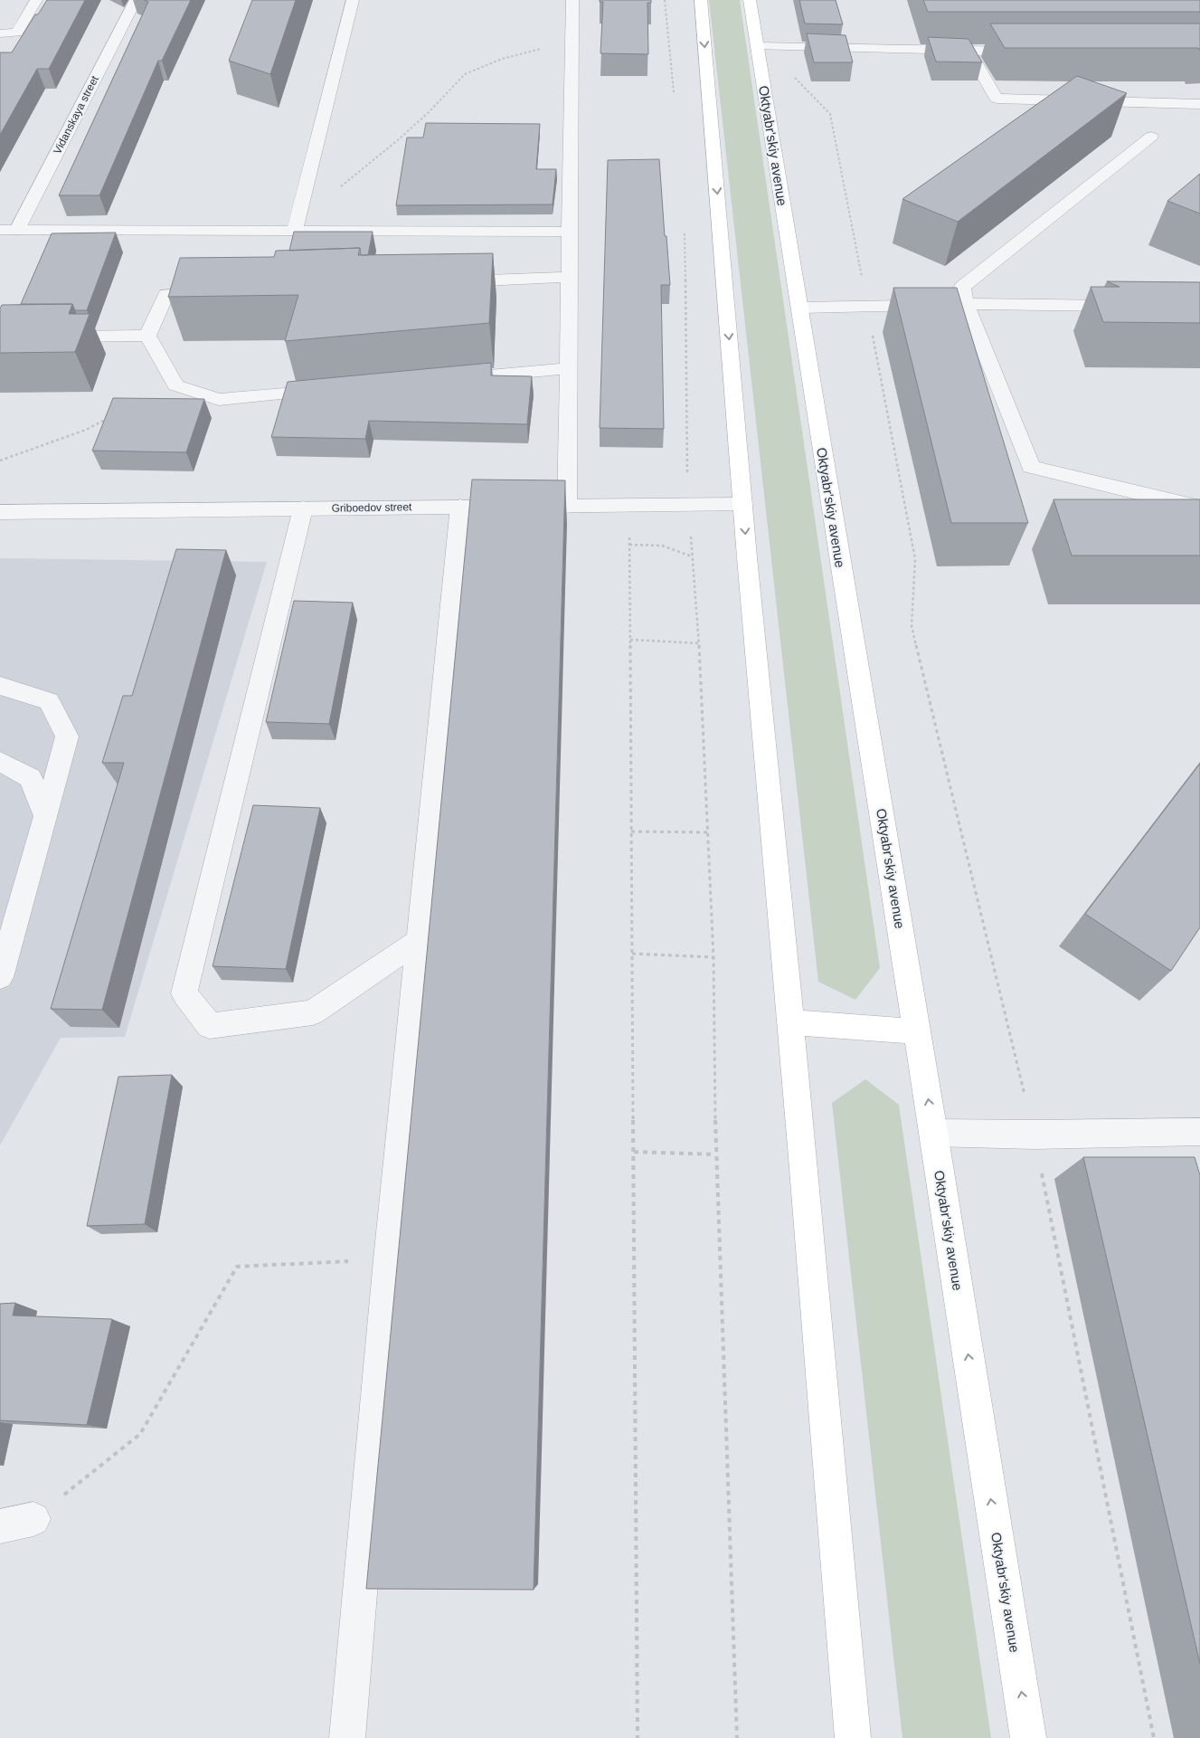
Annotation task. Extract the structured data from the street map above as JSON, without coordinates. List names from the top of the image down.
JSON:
{
  "streets": {
    "main road": ["Oktyabr'skiy avenue"],
    "street": ["Vidanskaya street", "Griboedov street"]
  }
}
